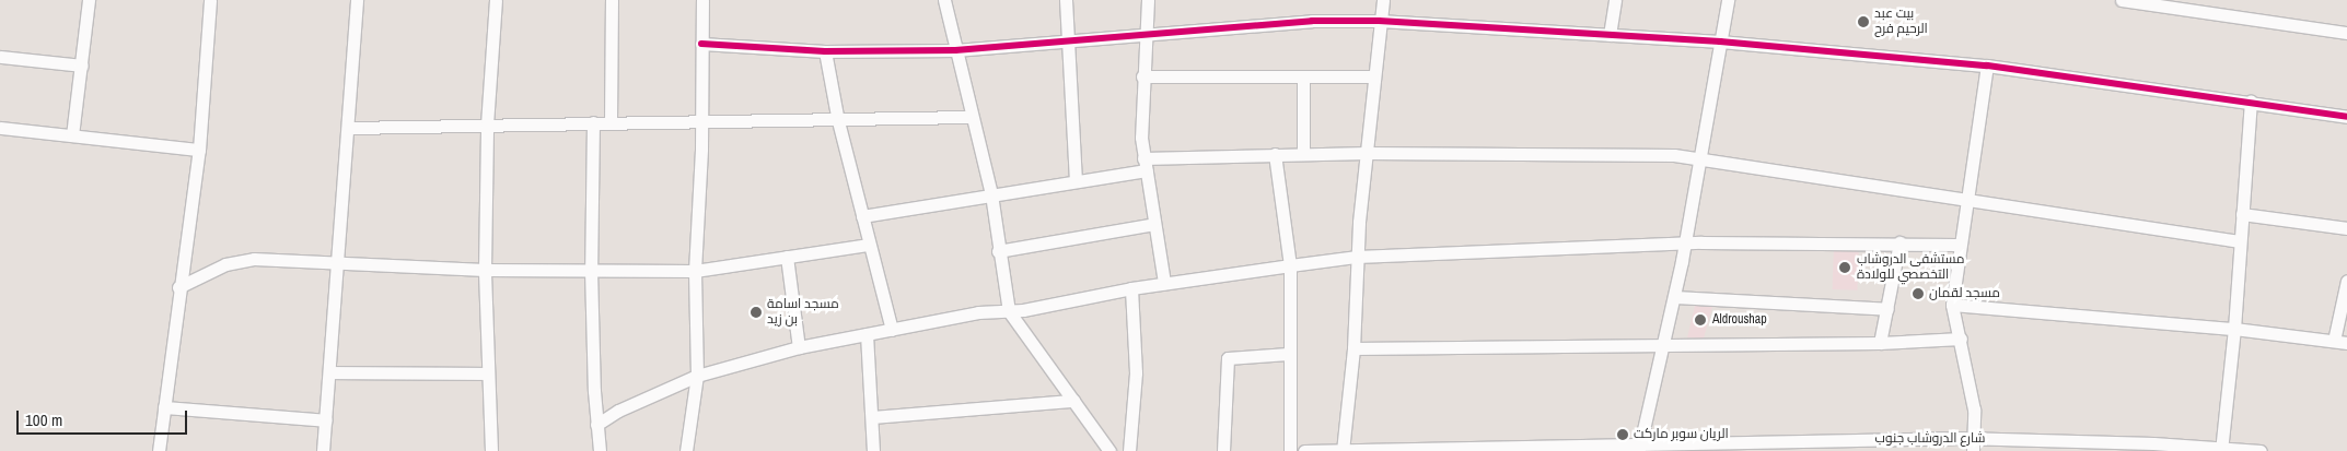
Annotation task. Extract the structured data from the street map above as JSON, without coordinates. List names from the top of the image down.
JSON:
{
  "streets": {
    "street": ["شارع الدروشاب جنوب"]
  },
  "places": [
    "بيت عبد الرحيم فرح",
    "مستشفى الدروشاب التخصصي للولادة",
    "مسجد لقمان",
    "مسجد اسامة بن زيد",
    "Aldroushap",
    "الريان سوبر ماركت"
  ],
  "scale_bar": "100 m"
}
